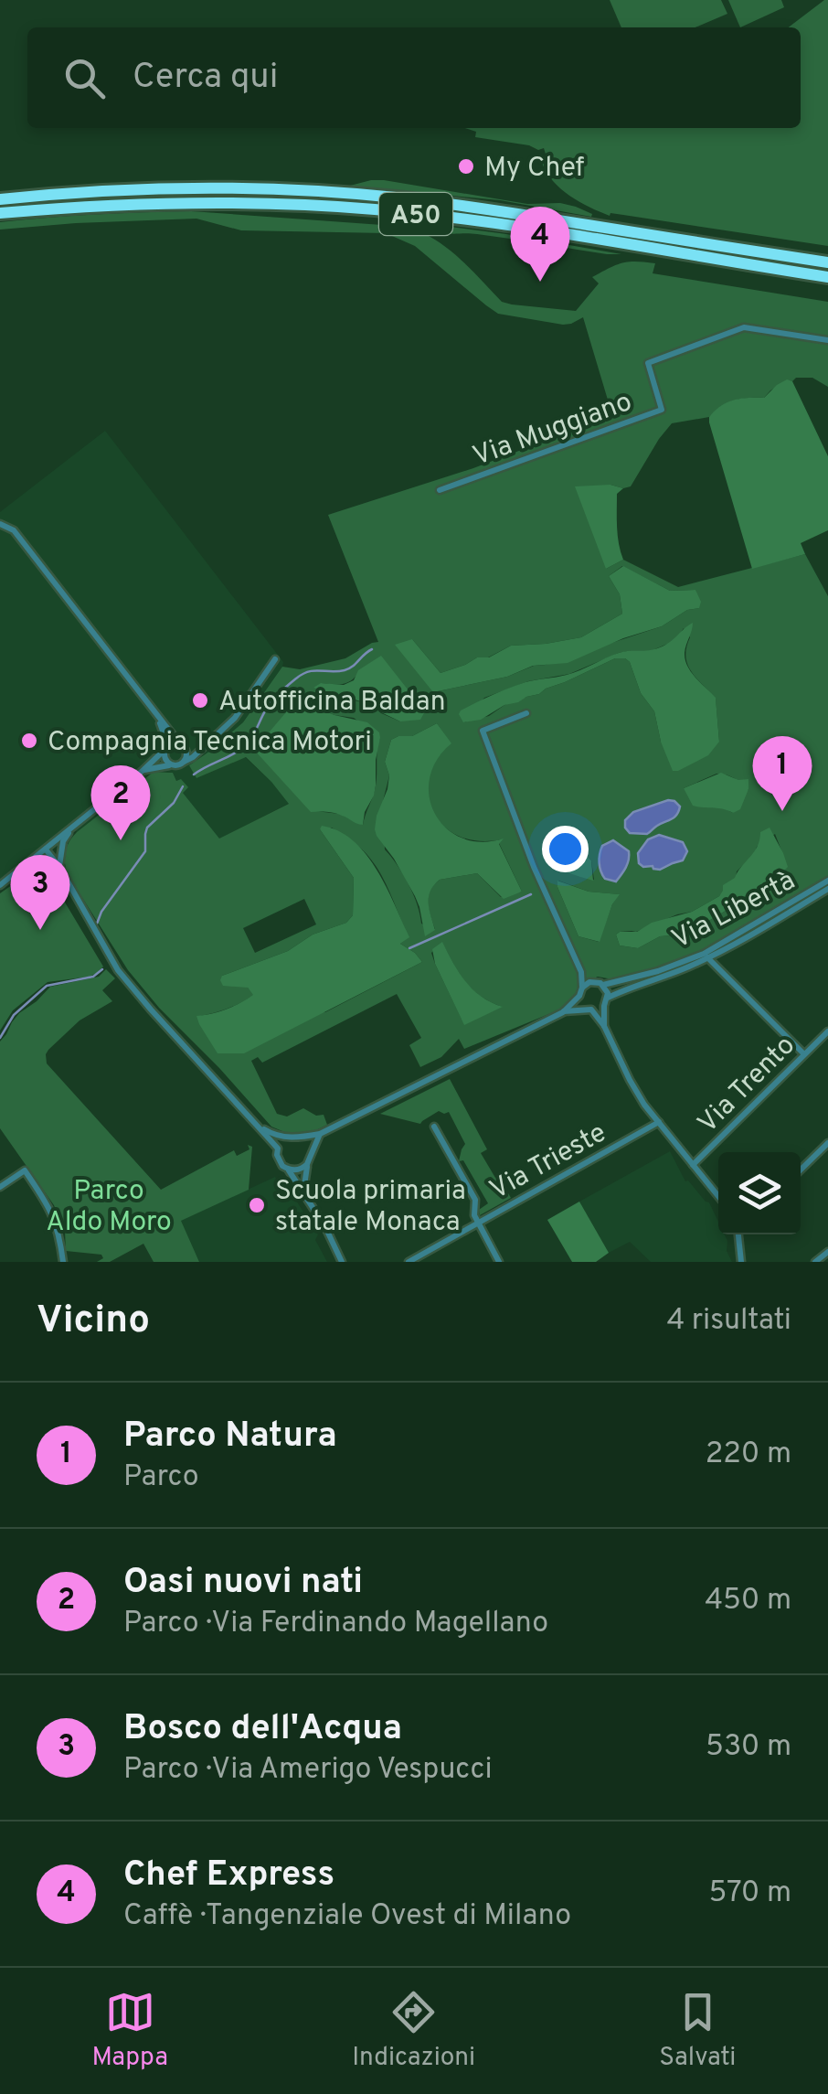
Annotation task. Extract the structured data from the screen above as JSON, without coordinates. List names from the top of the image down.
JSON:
{
  "streets": {
    "highway": ["A50"],
    "street": [
      "Via Muggiano",
      "Via Libertà",
      "Via Trento",
      "Via Trieste"
    ]
  },
  "parks": ["Parco Aldo Moro"],
  "places": [
    "My Chef",
    "Autofficina Baldan",
    "Compagnia Tecnica Motori",
    "Scuola primaria statale Monaca"
  ],
  "page": {
    "search": "Cerca qui",
    "pins": [
      "4",
      "1",
      "2",
      "3"
    ],
    "heading": ["Vicino", "4 risultati"],
    "list": [
      {
        "mark": "1",
        "name": "Parco Natura",
        "note": "Parco",
        "value": "220 m"
      },
      {
        "mark": "2",
        "name": "Oasi nuovi nati",
        "note": "Parco · Via Ferdinando Magellano",
        "value": "450 m"
      },
      {
        "mark": "3",
        "name": "Bosco dell'Acqua",
        "note": "Parco · Via Amerigo Vespucci",
        "value": "530 m"
      },
      {
        "mark": "4",
        "name": "Chef Express",
        "note": "Caffè · Tangenziale Ovest di Milano",
        "value": "570 m"
      }
    ],
    "nav": ["Mappa", "Indicazioni", "Salvati"]
  }
}
